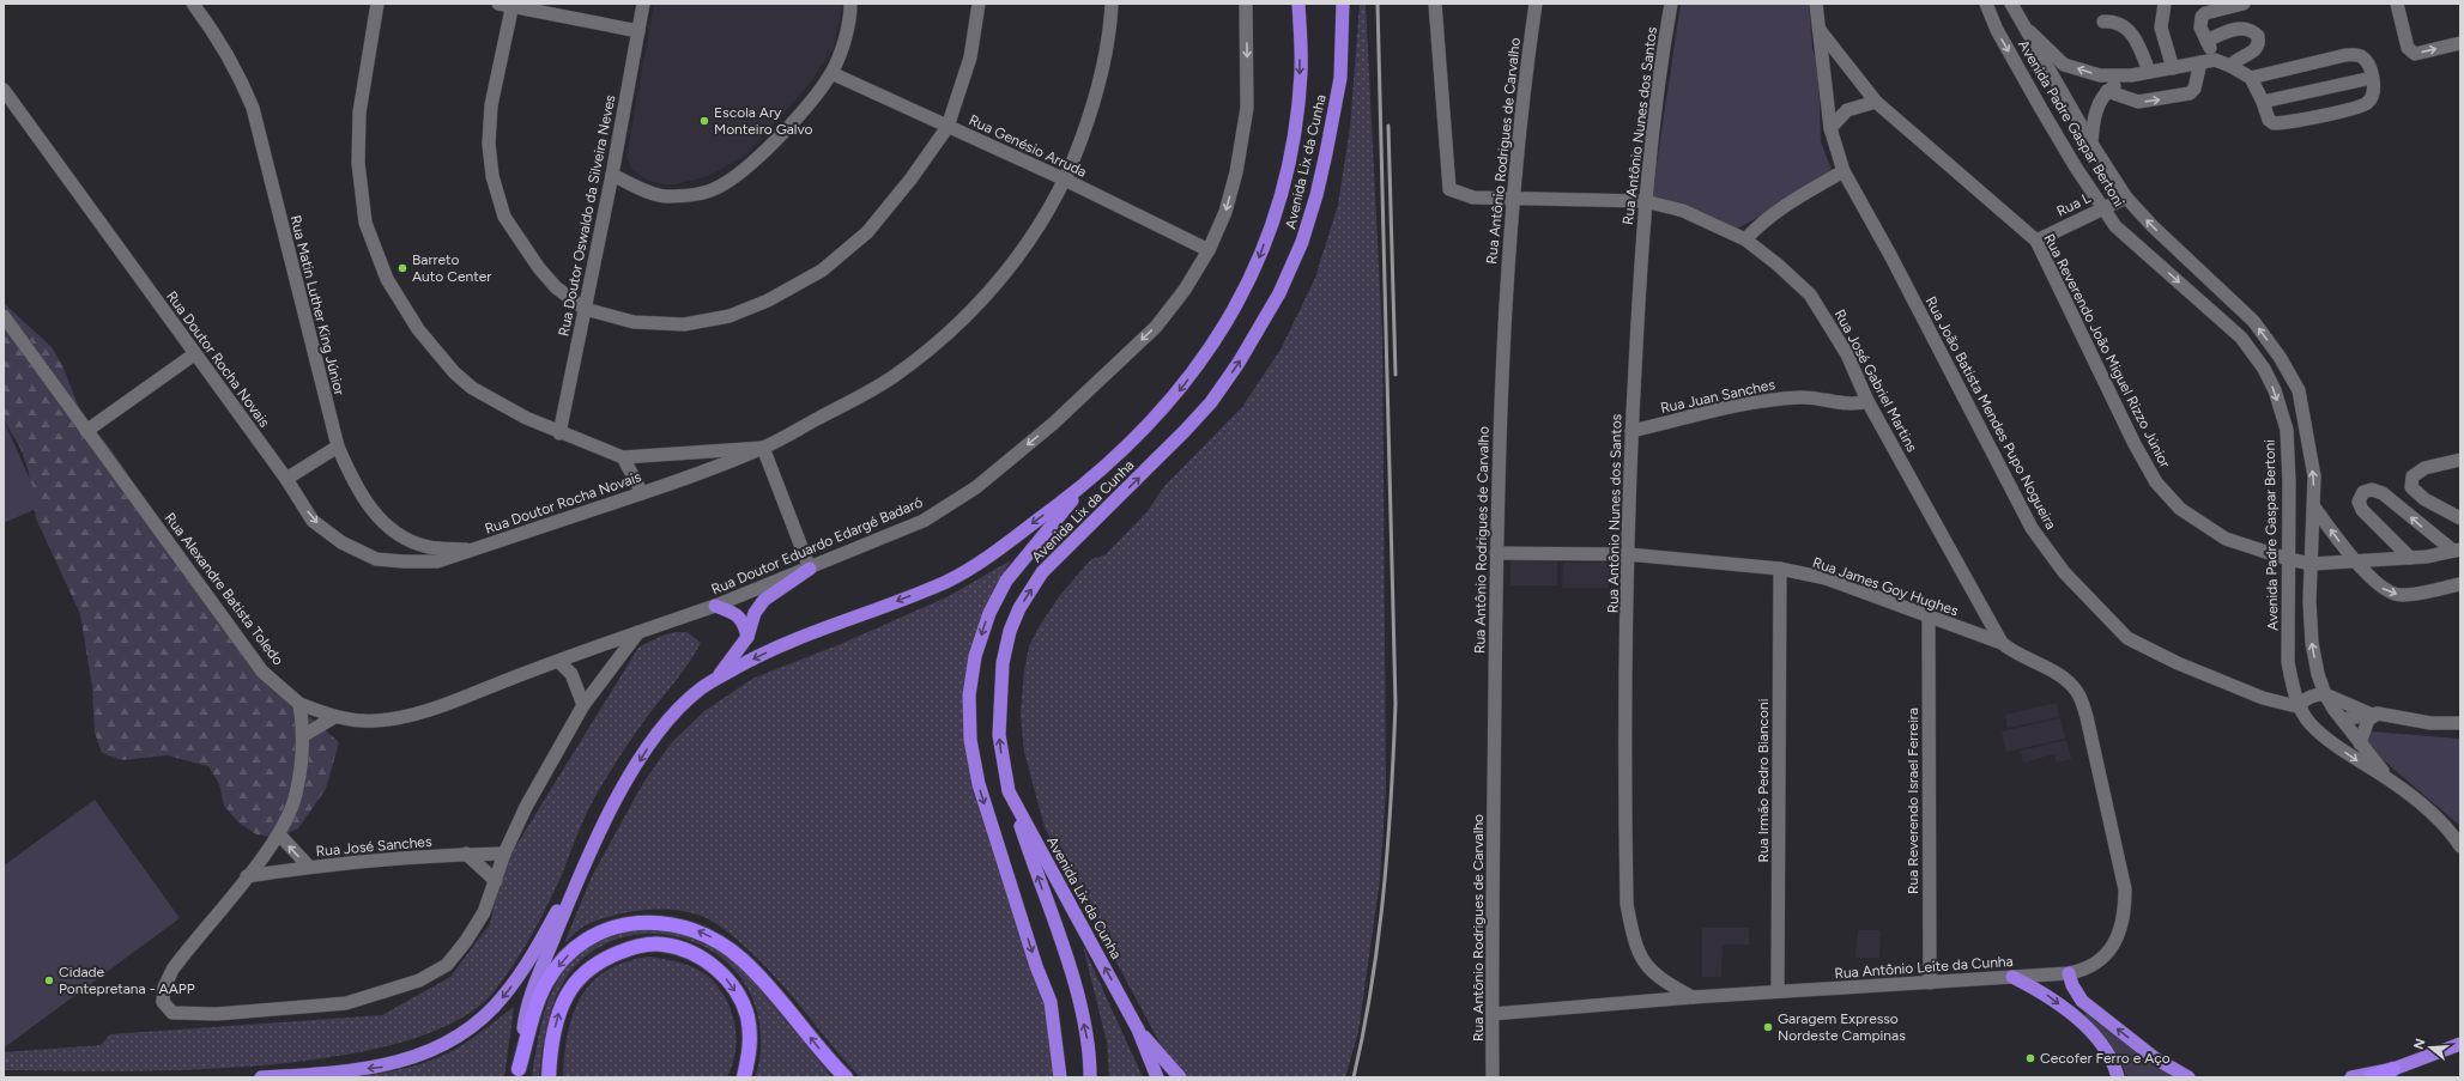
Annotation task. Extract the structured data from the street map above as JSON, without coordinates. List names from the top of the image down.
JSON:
{
  "streets": {
    "highway": ["Avenida Lix da Cunha"],
    "street": [
      "Avenida Padre Gaspar Bertoni",
      "Rua Antônio Nunes dos Santos",
      "Rua Genésio Arruda",
      "Rua Antônio Rodrigues de Carvalho",
      "Rua L",
      "Rua Doutor Oswaldo da Silveira Neves",
      "Rua Matin Luther King Júnior",
      "Rua Reverendo João Miguel Rizzo Júnior",
      "Rua Doutor Rocha Novais",
      "Rua José Gabriel Martins",
      "Rua Juan Sanches",
      "Rua João Batista Mendes Pupo Nogueira",
      "Rua Doutor Eduardo Edargé Badaró",
      "Rua James Goy Hughes",
      "Rua Alexandre Batista Toledo",
      "Rua Irmão Pedro Bianconi",
      "Rua Reverendo Israel Ferreira",
      "Rua José Sanches",
      "Rua Antônio Leite da Cunha"
    ]
  },
  "crossings": [
    ["Avenida Padre Gaspar Bertoni", "Rua L"],
    ["Avenida Padre Gaspar Bertoni", "Rua Reverendo João Miguel Rizzo Júnior"],
    ["Avenida Padre Gaspar Bertoni", "Rua João Batista Mendes Pupo Nogueira"],
    ["Rua Antônio Nunes dos Santos", "Rua José Gabriel Martins"],
    ["Rua Antônio Nunes dos Santos", "Rua Juan Sanches"],
    ["Rua Antônio Nunes dos Santos", "Rua James Goy Hughes"],
    ["Rua Antônio Nunes dos Santos", "Rua Antônio Leite da Cunha"],
    ["Rua Genésio Arruda", "Rua Doutor Rocha Novais"],
    ["Rua Genésio Arruda", "Rua Doutor Eduardo Edargé Badaró"],
    ["Rua Antônio Rodrigues de Carvalho", "Rua José Gabriel Martins"],
    ["Rua Antônio Rodrigues de Carvalho", "Rua James Goy Hughes"],
    ["Rua Antônio Rodrigues de Carvalho", "Rua Antônio Leite da Cunha"],
    ["Rua L", "Rua Reverendo João Miguel Rizzo Júnior"],
    ["Rua Matin Luther King Júnior", "Rua Doutor Rocha Novais"],
    ["Rua Reverendo João Miguel Rizzo Júnior", "Rua João Batista Mendes Pupo Nogueira"],
    ["Rua José Gabriel Martins", "Rua Juan Sanches"],
    ["Rua José Gabriel Martins", "Rua James Goy Hughes"],
    ["Rua Doutor Eduardo Edargé Badaró", "Rua Alexandre Batista Toledo"],
    ["Rua James Goy Hughes", "Rua Irmão Pedro Bianconi"],
    ["Rua James Goy Hughes", "Rua Reverendo Israel Ferreira"],
    ["Rua James Goy Hughes", "Rua Antônio Leite da Cunha"],
    ["Rua Irmão Pedro Bianconi", "Rua Antônio Leite da Cunha"],
    ["Rua Reverendo Israel Ferreira", "Rua Antônio Leite da Cunha"]
  ],
  "one_way": ["Rua Doutor Eduardo Edargé Badaró"],
  "places": [
    "Escola Ary Monteiro Galvo",
    "Barreto Auto Center",
    "Cidade Pontepretana - AAPP",
    "Garagem Expresso Nordeste Campinas",
    "Cecofer Ferro e Aço"
  ],
  "north": "left"
}
